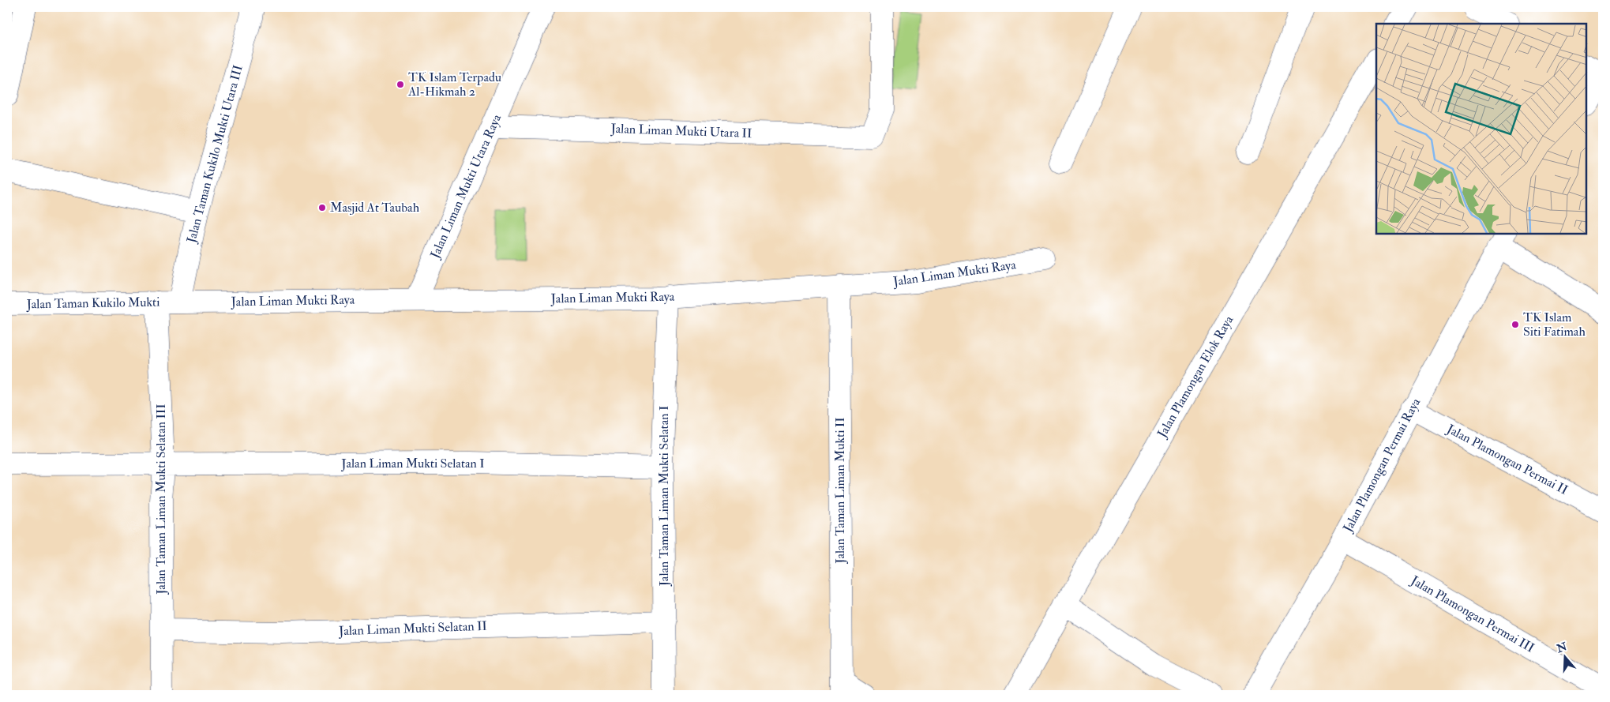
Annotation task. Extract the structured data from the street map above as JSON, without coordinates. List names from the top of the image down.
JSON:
{
  "streets": {
    "street": [
      "Jalan Liman Mukti Utara II",
      "Jalan Taman Kukilo Mukti Utara III",
      "Jalan Liman Mukti Utara Raya",
      "Jalan Liman Mukti Raya",
      "Jalan Taman Kukilo Mukti",
      "Jalan Plamongan Elok Raya",
      "Jalan Plamongan Permai II",
      "Jalan Liman Mukti Selatan I",
      "Jalan Plamongan Permai Raya",
      "Jalan Taman Liman Mukti II",
      "Jalan Taman Liman Mukti Selatan I",
      "Jalan Taman Liman Mukti Selatan III",
      "Jalan Plamongan Permai III",
      "Jalan Liman Mukti Selatan II"
    ]
  },
  "crossings": [
    ["Jalan Liman Mukti Utara II", "Jalan Liman Mukti Utara Raya"],
    ["Jalan Taman Kukilo Mukti Utara III", "Jalan Liman Mukti Raya"],
    ["Jalan Taman Kukilo Mukti Utara III", "Jalan Taman Kukilo Mukti"],
    ["Jalan Liman Mukti Utara Raya", "Jalan Liman Mukti Raya"],
    ["Jalan Liman Mukti Raya", "Jalan Taman Kukilo Mukti"],
    ["Jalan Liman Mukti Raya", "Jalan Taman Liman Mukti II"],
    ["Jalan Liman Mukti Raya", "Jalan Taman Liman Mukti Selatan I"],
    ["Jalan Taman Kukilo Mukti", "Jalan Taman Liman Mukti Selatan III"],
    ["Jalan Plamongan Permai II", "Jalan Plamongan Permai Raya"],
    ["Jalan Liman Mukti Selatan I", "Jalan Taman Liman Mukti Selatan I"],
    ["Jalan Liman Mukti Selatan I", "Jalan Taman Liman Mukti Selatan III"],
    ["Jalan Plamongan Permai Raya", "Jalan Plamongan Permai III"],
    ["Jalan Taman Liman Mukti Selatan I", "Jalan Liman Mukti Selatan II"],
    ["Jalan Taman Liman Mukti Selatan III", "Jalan Liman Mukti Selatan II"]
  ],
  "places": ["TK Islam Terpadu Al-Hikmah 2", "Masjid At Taubah", "TK Islam Siti Fatimah"],
  "north": "top"
}
